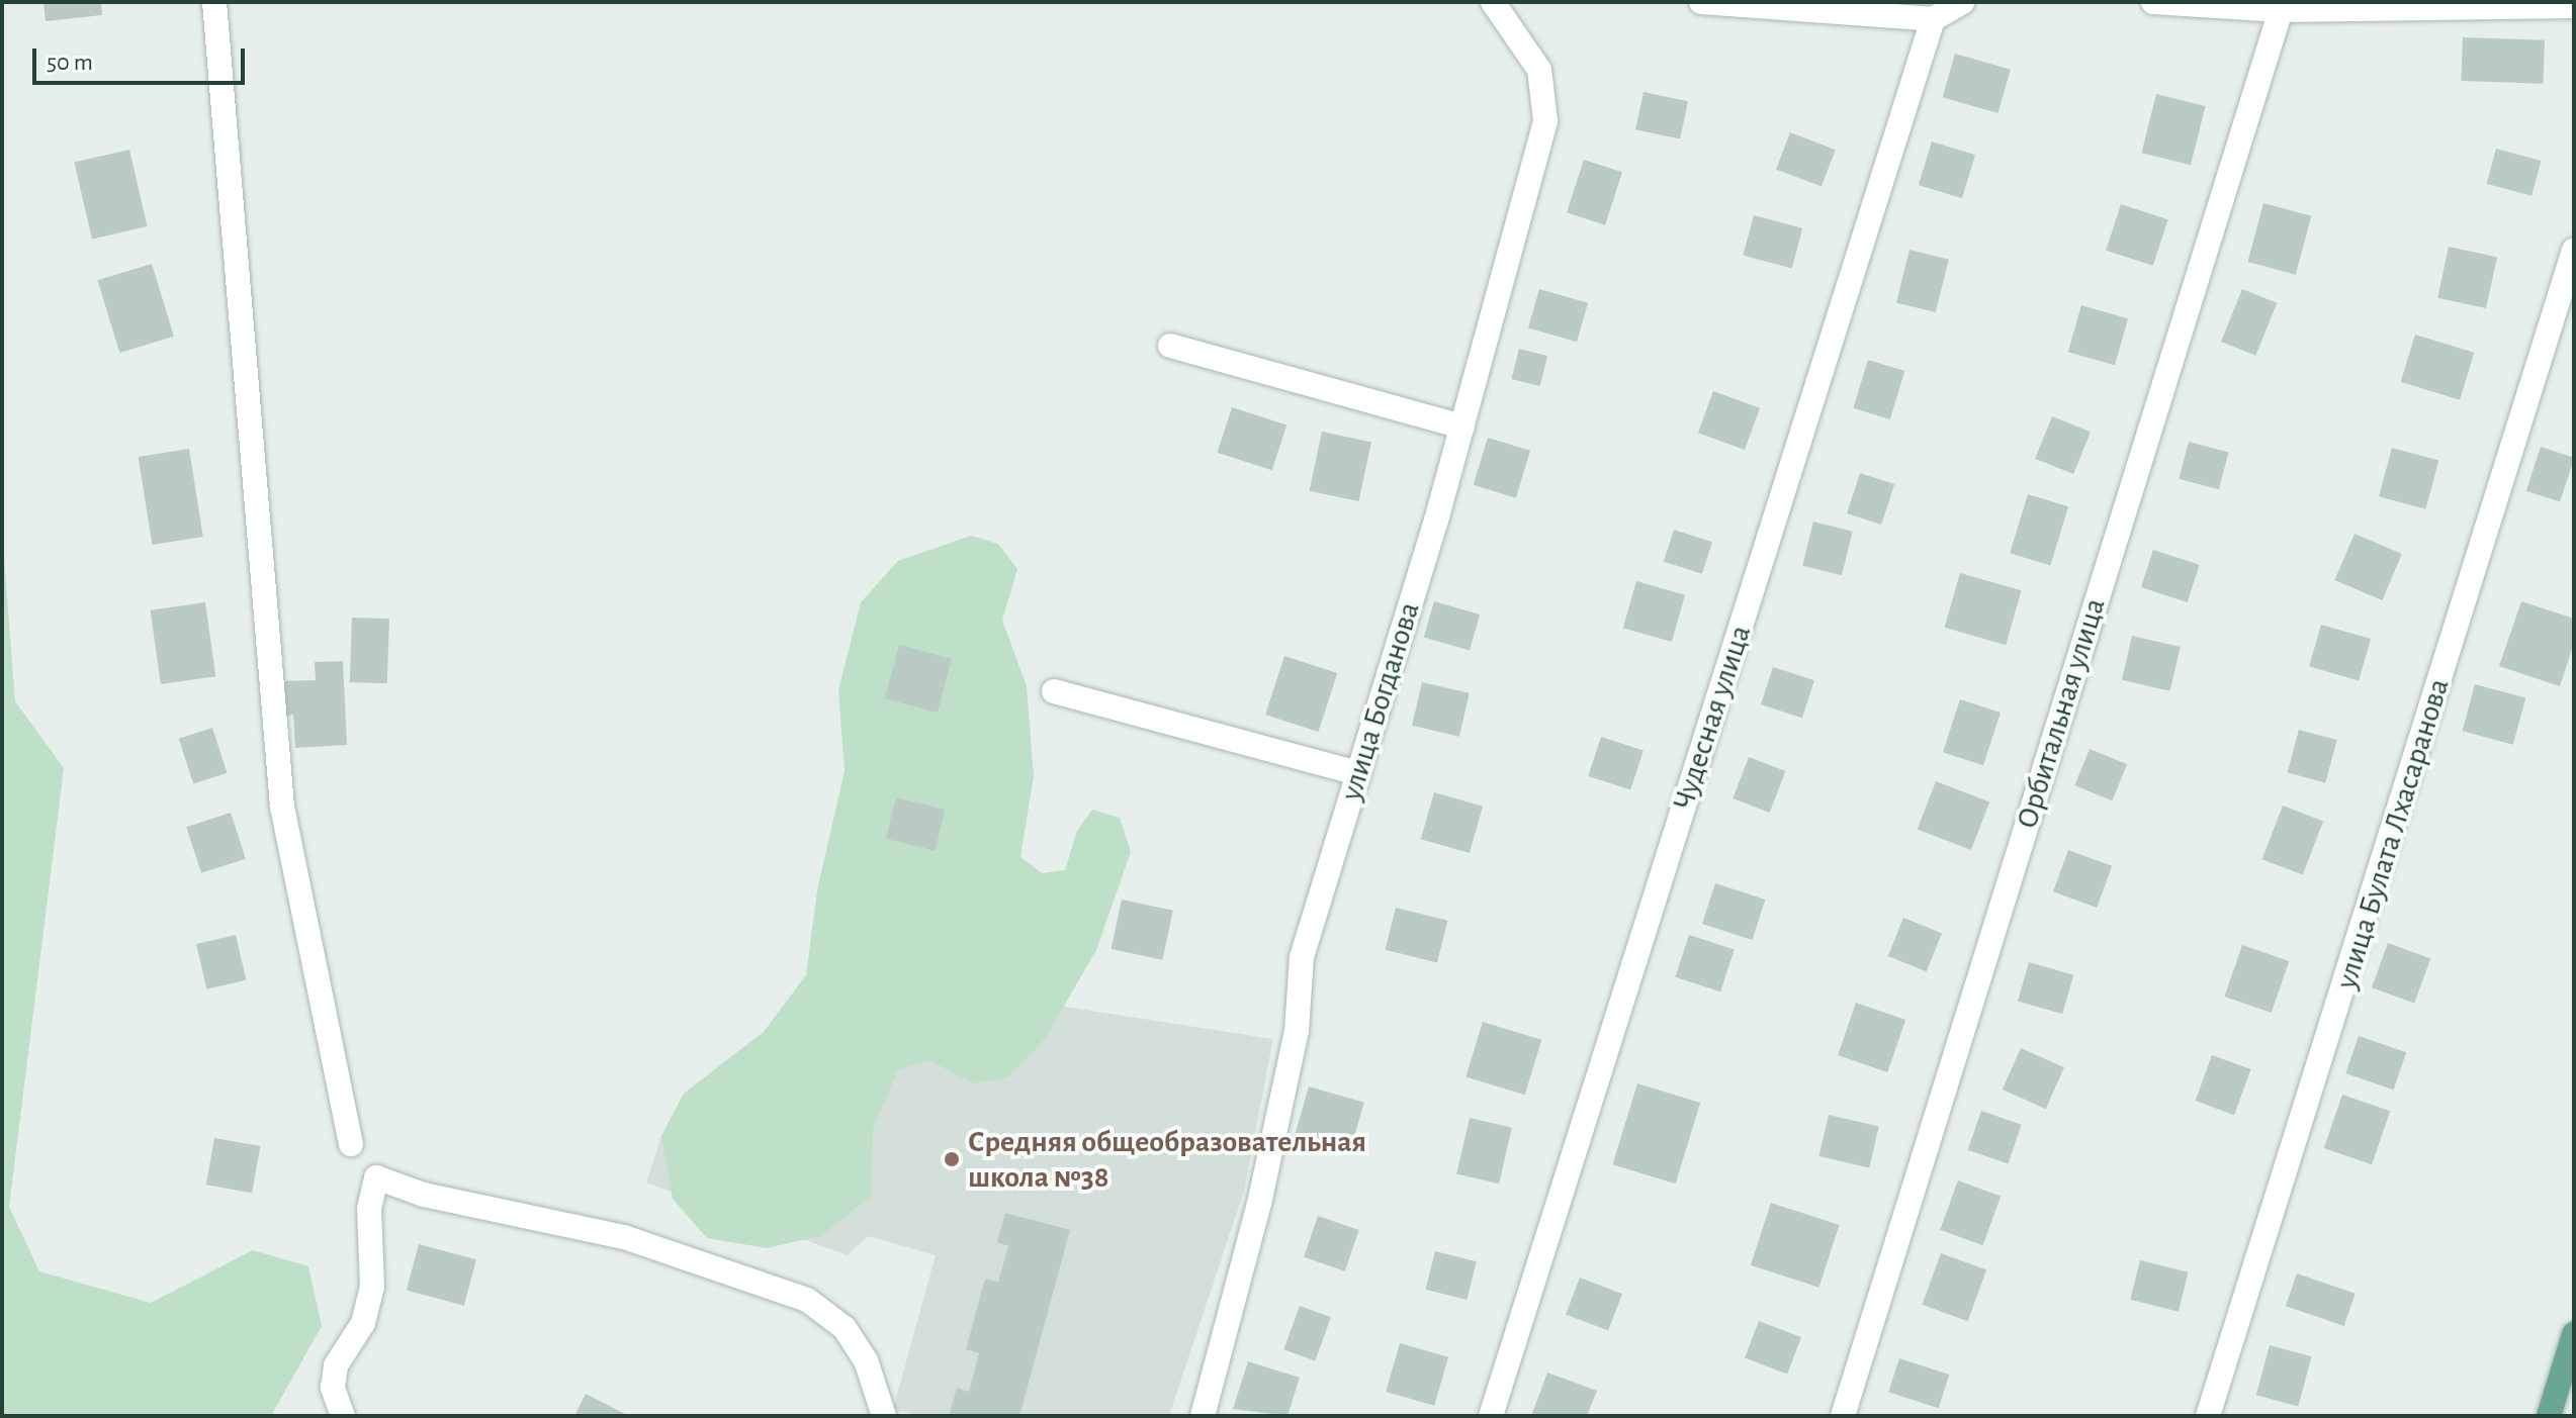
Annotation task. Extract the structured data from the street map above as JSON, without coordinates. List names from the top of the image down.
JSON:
{
  "streets": {
    "street": [
      "улица Богданова",
      "Орбитальная улица",
      "Чудесная улица",
      "улица Булата Лхасаранова"
    ]
  },
  "places": ["Средняя общеобразовательная школа №38"],
  "scale_bar": "50 m"
}
